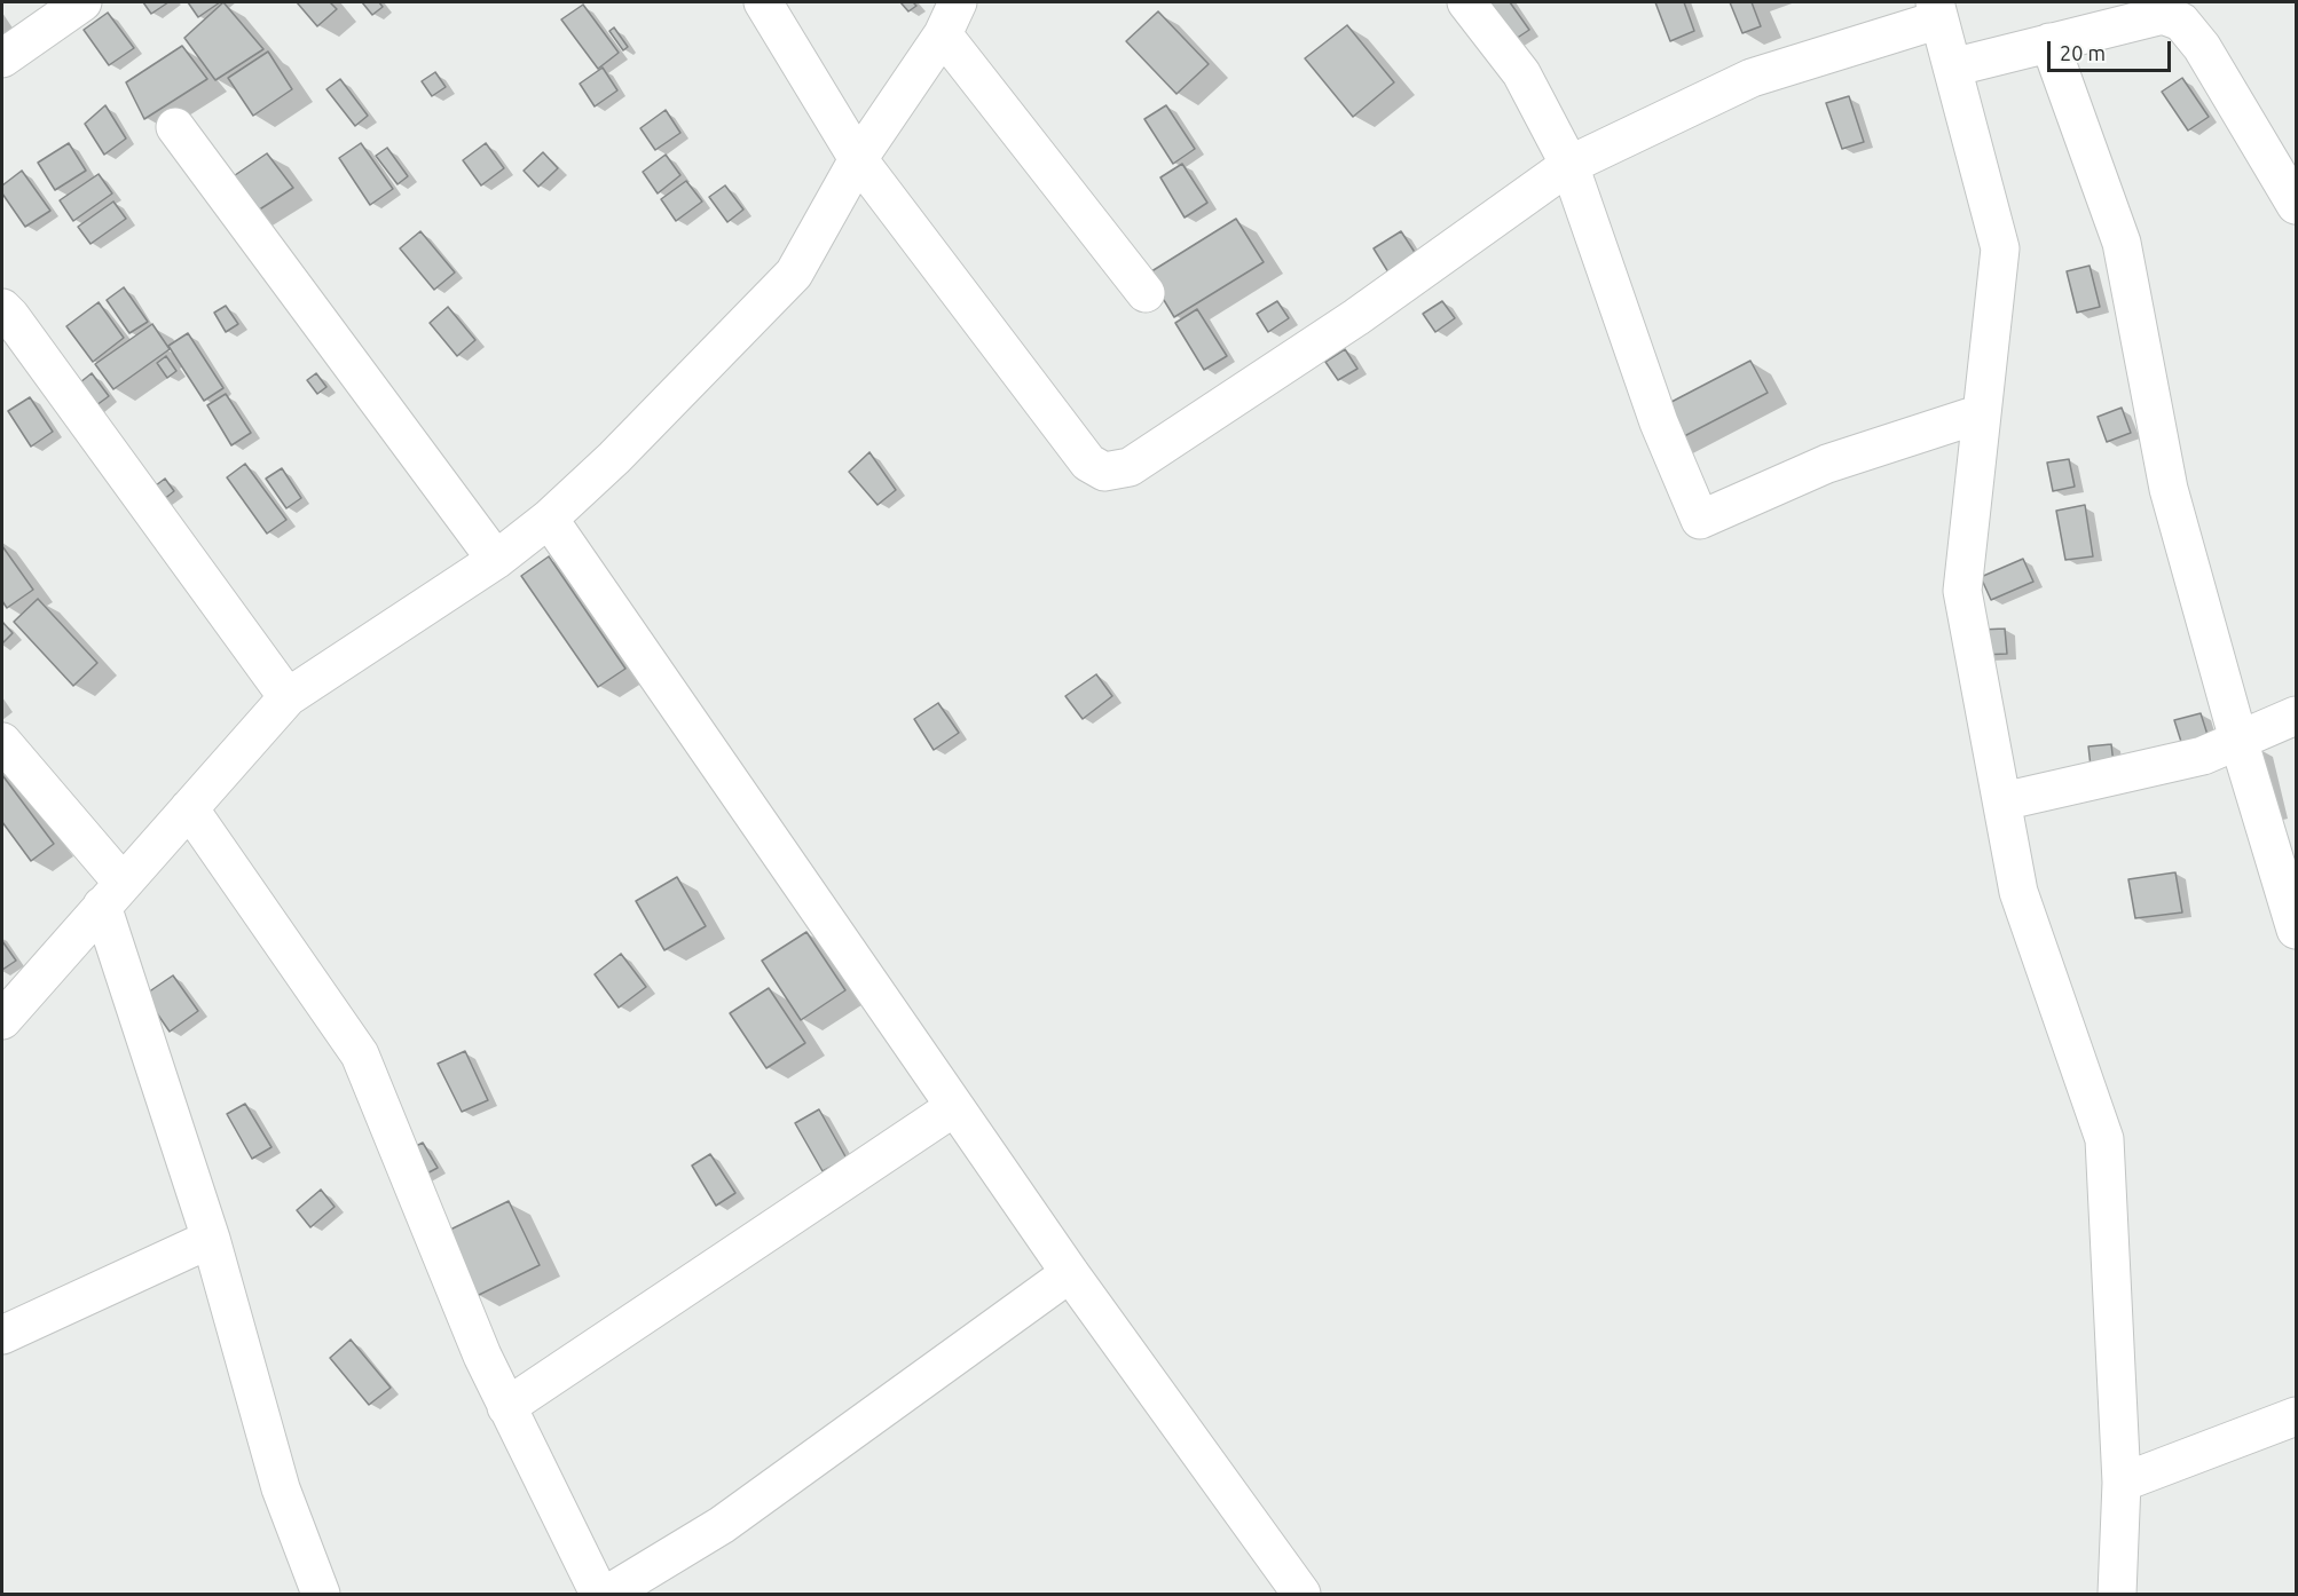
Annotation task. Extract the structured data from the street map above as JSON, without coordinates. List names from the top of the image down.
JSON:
{
  "scale_bar": "20 m"
}
